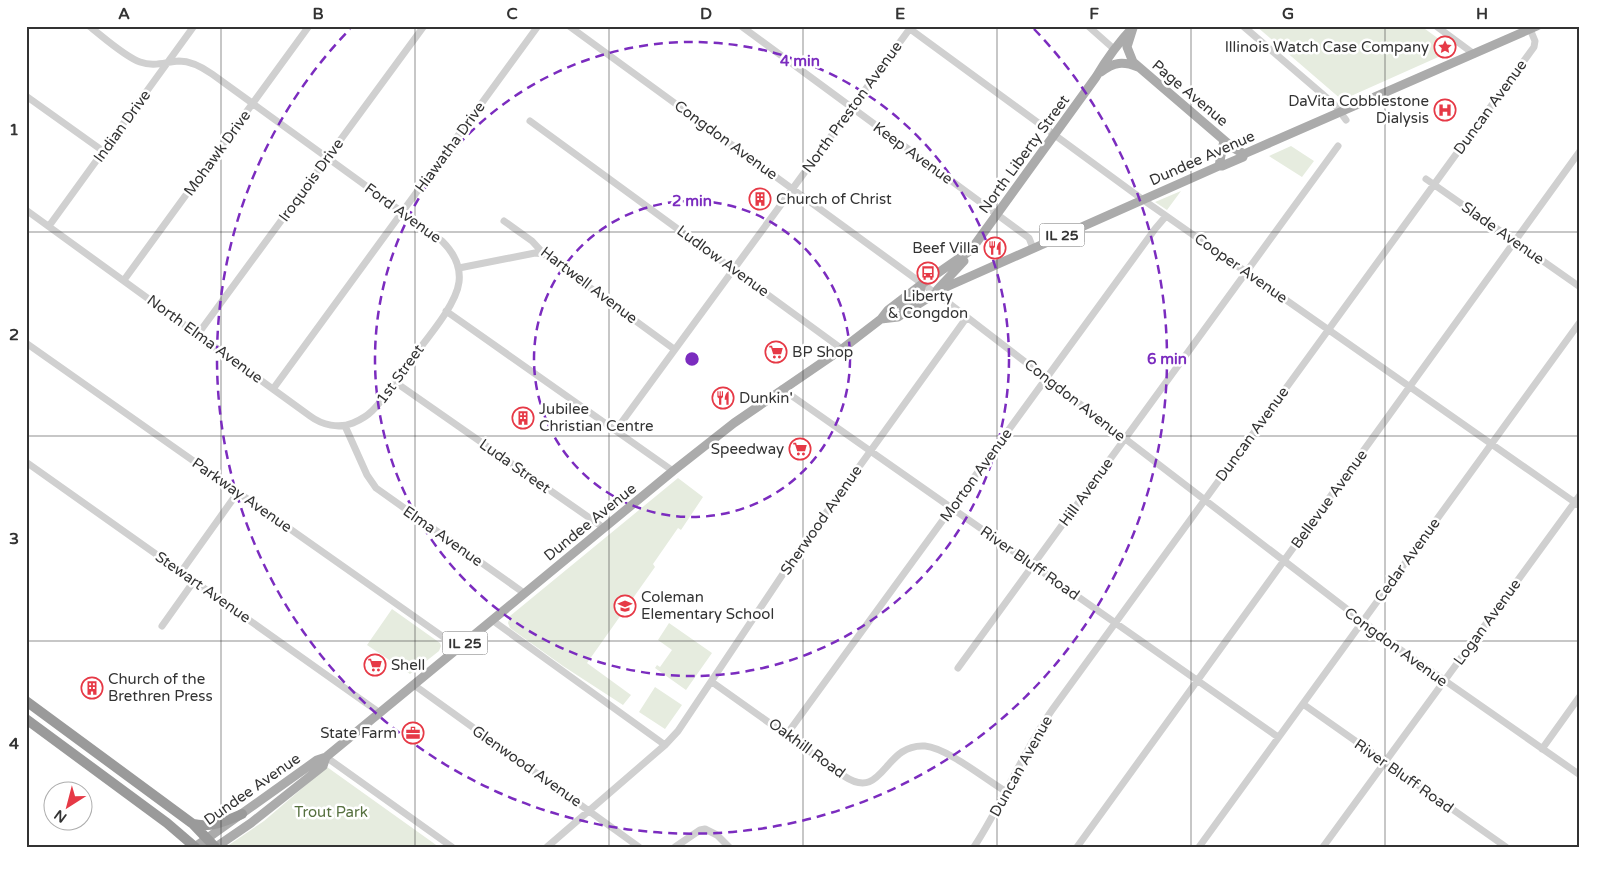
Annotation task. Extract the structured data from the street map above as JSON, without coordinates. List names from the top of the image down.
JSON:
{
  "streets": {
    "main road": [
      "Page Avenue",
      "North Liberty Street",
      "Dundee Avenue",
      "IL 25"
    ],
    "street": [
      "North Preston Avenue",
      "Duncan Avenue",
      "Indian Drive",
      "Congdon Avenue",
      "Hiawatha Drive",
      "Mohawk Drive",
      "Keep Avenue",
      "Iroquois Drive",
      "Ford Avenue",
      "Slade Avenue",
      "Ludlow Avenue",
      "Cooper Avenue",
      "Hartwell Avenue",
      "North Elma Avenue",
      "1st Street",
      "Luda Street",
      "Morton Avenue",
      "Hill Avenue",
      "Parkway Avenue",
      "Bellevue Avenue",
      "Sherwood Avenue",
      "Elma Avenue",
      "Cedar Avenue",
      "River Bluff Road",
      "Stewart Avenue",
      "Logan Avenue",
      "Oakhill Road",
      "Glenwood Avenue"
    ]
  },
  "crossings": [
    ["Page Avenue", "Dundee Avenue"],
    ["North Preston Avenue", "Congdon Avenue"],
    ["North Preston Avenue", "Keep Avenue"],
    ["North Preston Avenue", "Ludlow Avenue"],
    ["North Preston Avenue", "Cooper Avenue"],
    ["North Preston Avenue", "Hartwell Avenue"],
    ["Duncan Avenue", "Congdon Avenue"],
    ["Duncan Avenue", "Dundee Avenue"],
    ["Duncan Avenue", "Slade Avenue"],
    ["Duncan Avenue", "Cooper Avenue"],
    ["Duncan Avenue", "River Bluff Road"],
    ["Duncan Avenue", "Oakhill Road"],
    ["Indian Drive", "Ford Avenue"],
    ["Indian Drive", "North Elma Avenue"],
    ["Congdon Avenue", "North Liberty Street"],
    ["Congdon Avenue", "Dundee Avenue"],
    ["Congdon Avenue", "Morton Avenue"],
    ["Congdon Avenue", "Hill Avenue"],
    ["Congdon Avenue", "Bellevue Avenue"],
    ["Congdon Avenue", "Sherwood Avenue"],
    ["Congdon Avenue", "Cedar Avenue"],
    ["Congdon Avenue", "Logan Avenue"],
    ["Hiawatha Drive", "Ford Avenue"],
    ["Hiawatha Drive", "North Elma Avenue"],
    ["Mohawk Drive", "Ford Avenue"],
    ["Mohawk Drive", "North Elma Avenue"],
    ["Keep Avenue", "North Liberty Street"],
    ["Keep Avenue", "Dundee Avenue"],
    ["North Liberty Street", "Dundee Avenue"],
    ["North Liberty Street", "Cooper Avenue"],
    ["Dundee Avenue", "Ludlow Avenue"],
    ["Dundee Avenue", "Cooper Avenue"],
    ["Dundee Avenue", "Luda Street"],
    ["Dundee Avenue", "Parkway Avenue"],
    ["Dundee Avenue", "Elma Avenue"],
    ["Dundee Avenue", "River Bluff Road"],
    ["Dundee Avenue", "Stewart Avenue"],
    ["Dundee Avenue", "Glenwood Avenue"],
    ["Iroquois Drive", "Ford Avenue"],
    ["Iroquois Drive", "North Elma Avenue"],
    ["Slade Avenue", "Bellevue Avenue"],
    ["Cooper Avenue", "Morton Avenue"],
    ["Cooper Avenue", "Hill Avenue"],
    ["Cooper Avenue", "Bellevue Avenue"],
    ["Cooper Avenue", "Cedar Avenue"],
    ["Cooper Avenue", "Logan Avenue"],
    ["North Elma Avenue", "1st Street"],
    ["North Elma Avenue", "Elma Avenue"],
    ["1st Street", "Luda Street"],
    ["1st Street", "Elma Avenue"],
    ["Morton Avenue", "River Bluff Road"],
    ["Morton Avenue", "Oakhill Road"],
    ["Hill Avenue", "River Bluff Road"],
    ["Bellevue Avenue", "River Bluff Road"],
    ["Sherwood Avenue", "River Bluff Road"],
    ["Sherwood Avenue", "Oakhill Road"],
    ["Sherwood Avenue", "Glenwood Avenue"],
    ["Cedar Avenue", "River Bluff Road"],
    ["River Bluff Road", "Logan Avenue"]
  ],
  "parks": ["Trout Park"],
  "places": {
    "place": ["Illinois Watch Case Company"],
    "hospital": ["DaVita Cobblestone Dialysis"],
    "building": ["Church of Christ", "Jubilee Christian Centre", "Church of the Brethren Press"],
    "restaurant": ["Beef Villa", "Dunkin'"],
    "bus stop": ["Liberty & Congdon"],
    "supermarket": ["BP Shop", "Speedway", "Shell"],
    "school or university": ["Coleman Elementary School"],
    "office": ["State Farm"]
  },
  "north": "bottom left",
  "grid": {
    "columns": [
      "A",
      "B",
      "C",
      "D",
      "E",
      "F",
      "G",
      "H"
    ],
    "rows": [
      "1",
      "2",
      "3",
      "4"
    ]
  },
  "rings": ["4 min", "2 min", "6 min"]
}
